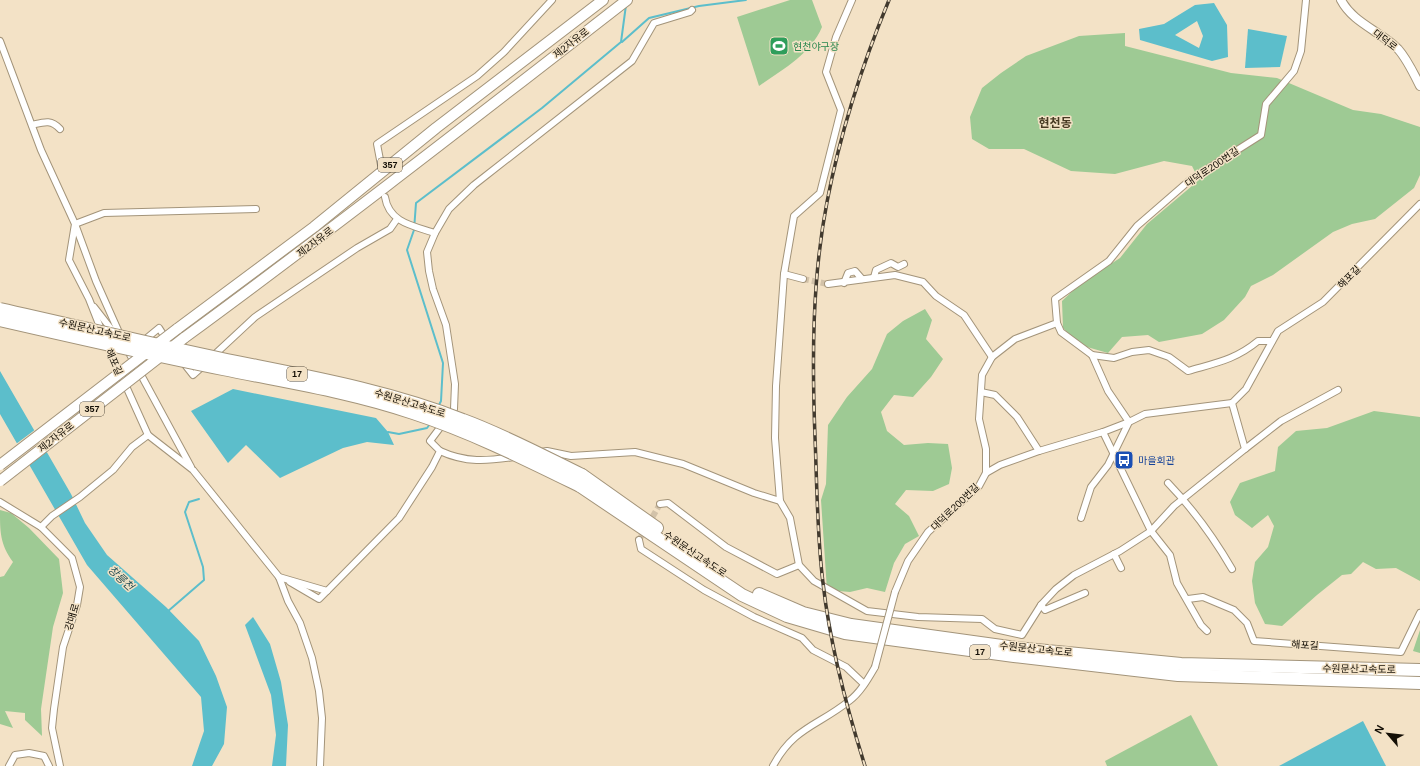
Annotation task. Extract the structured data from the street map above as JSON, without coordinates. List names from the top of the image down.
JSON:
{
  "streets": {
    "highway": [
      "제2자유로",
      "357",
      "수원문산고속도로",
      "17"
    ],
    "street": [
      "대덕로",
      "대덕로200번길",
      "해포길",
      "강매로"
    ]
  },
  "districts": ["현천동"],
  "water": ["창릉천"],
  "places": {
    "sports": ["현천야구장"],
    "bus stop": ["마을회관"]
  },
  "north": "top left"
}
